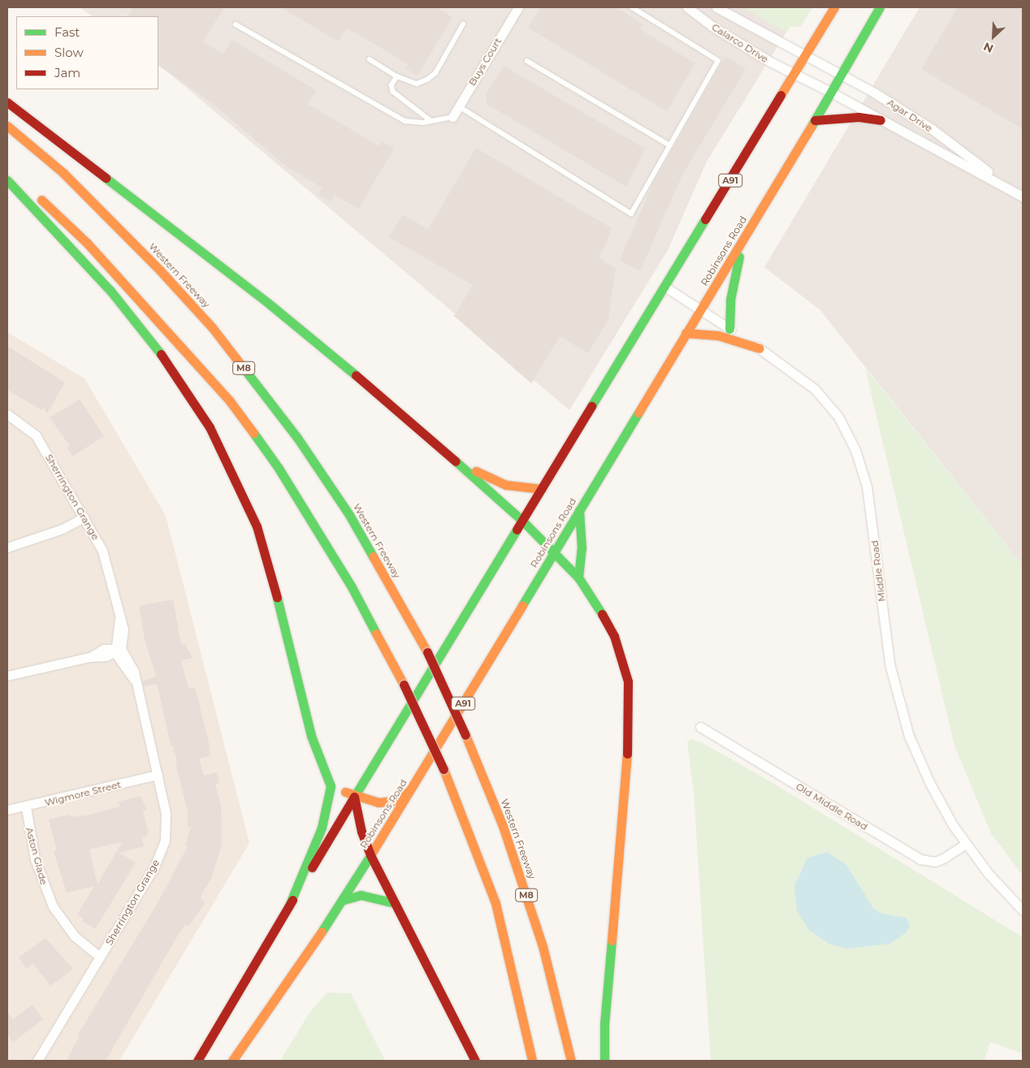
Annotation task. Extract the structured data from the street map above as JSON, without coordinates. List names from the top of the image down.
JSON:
{
  "streets": {
    "main road": [
      "A91",
      "Robinsons Road",
      "Western Freeway",
      "M8"
    ],
    "street": [
      "Calarco Drive",
      "Buys Court",
      "Agar Drive",
      "Sherrington Grange",
      "Middle Road",
      "Wigmore Street",
      "Old Middle Road",
      "Aston Glade"
    ]
  },
  "crossings": [
    ["Calarco Drive", "Agar Drive"],
    ["Calarco Drive", "A91"],
    ["Agar Drive", "A91"],
    ["Agar Drive", "Robinsons Road"],
    ["A91", "Middle Road"],
    ["Robinsons Road", "Middle Road"],
    ["Sherrington Grange", "Wigmore Street"],
    ["Sherrington Grange", "Aston Glade"],
    ["Middle Road", "Old Middle Road"],
    ["Wigmore Street", "Aston Glade"]
  ],
  "legend": ["Fast", "Slow", "Jam"],
  "north": "bottom left"
}
